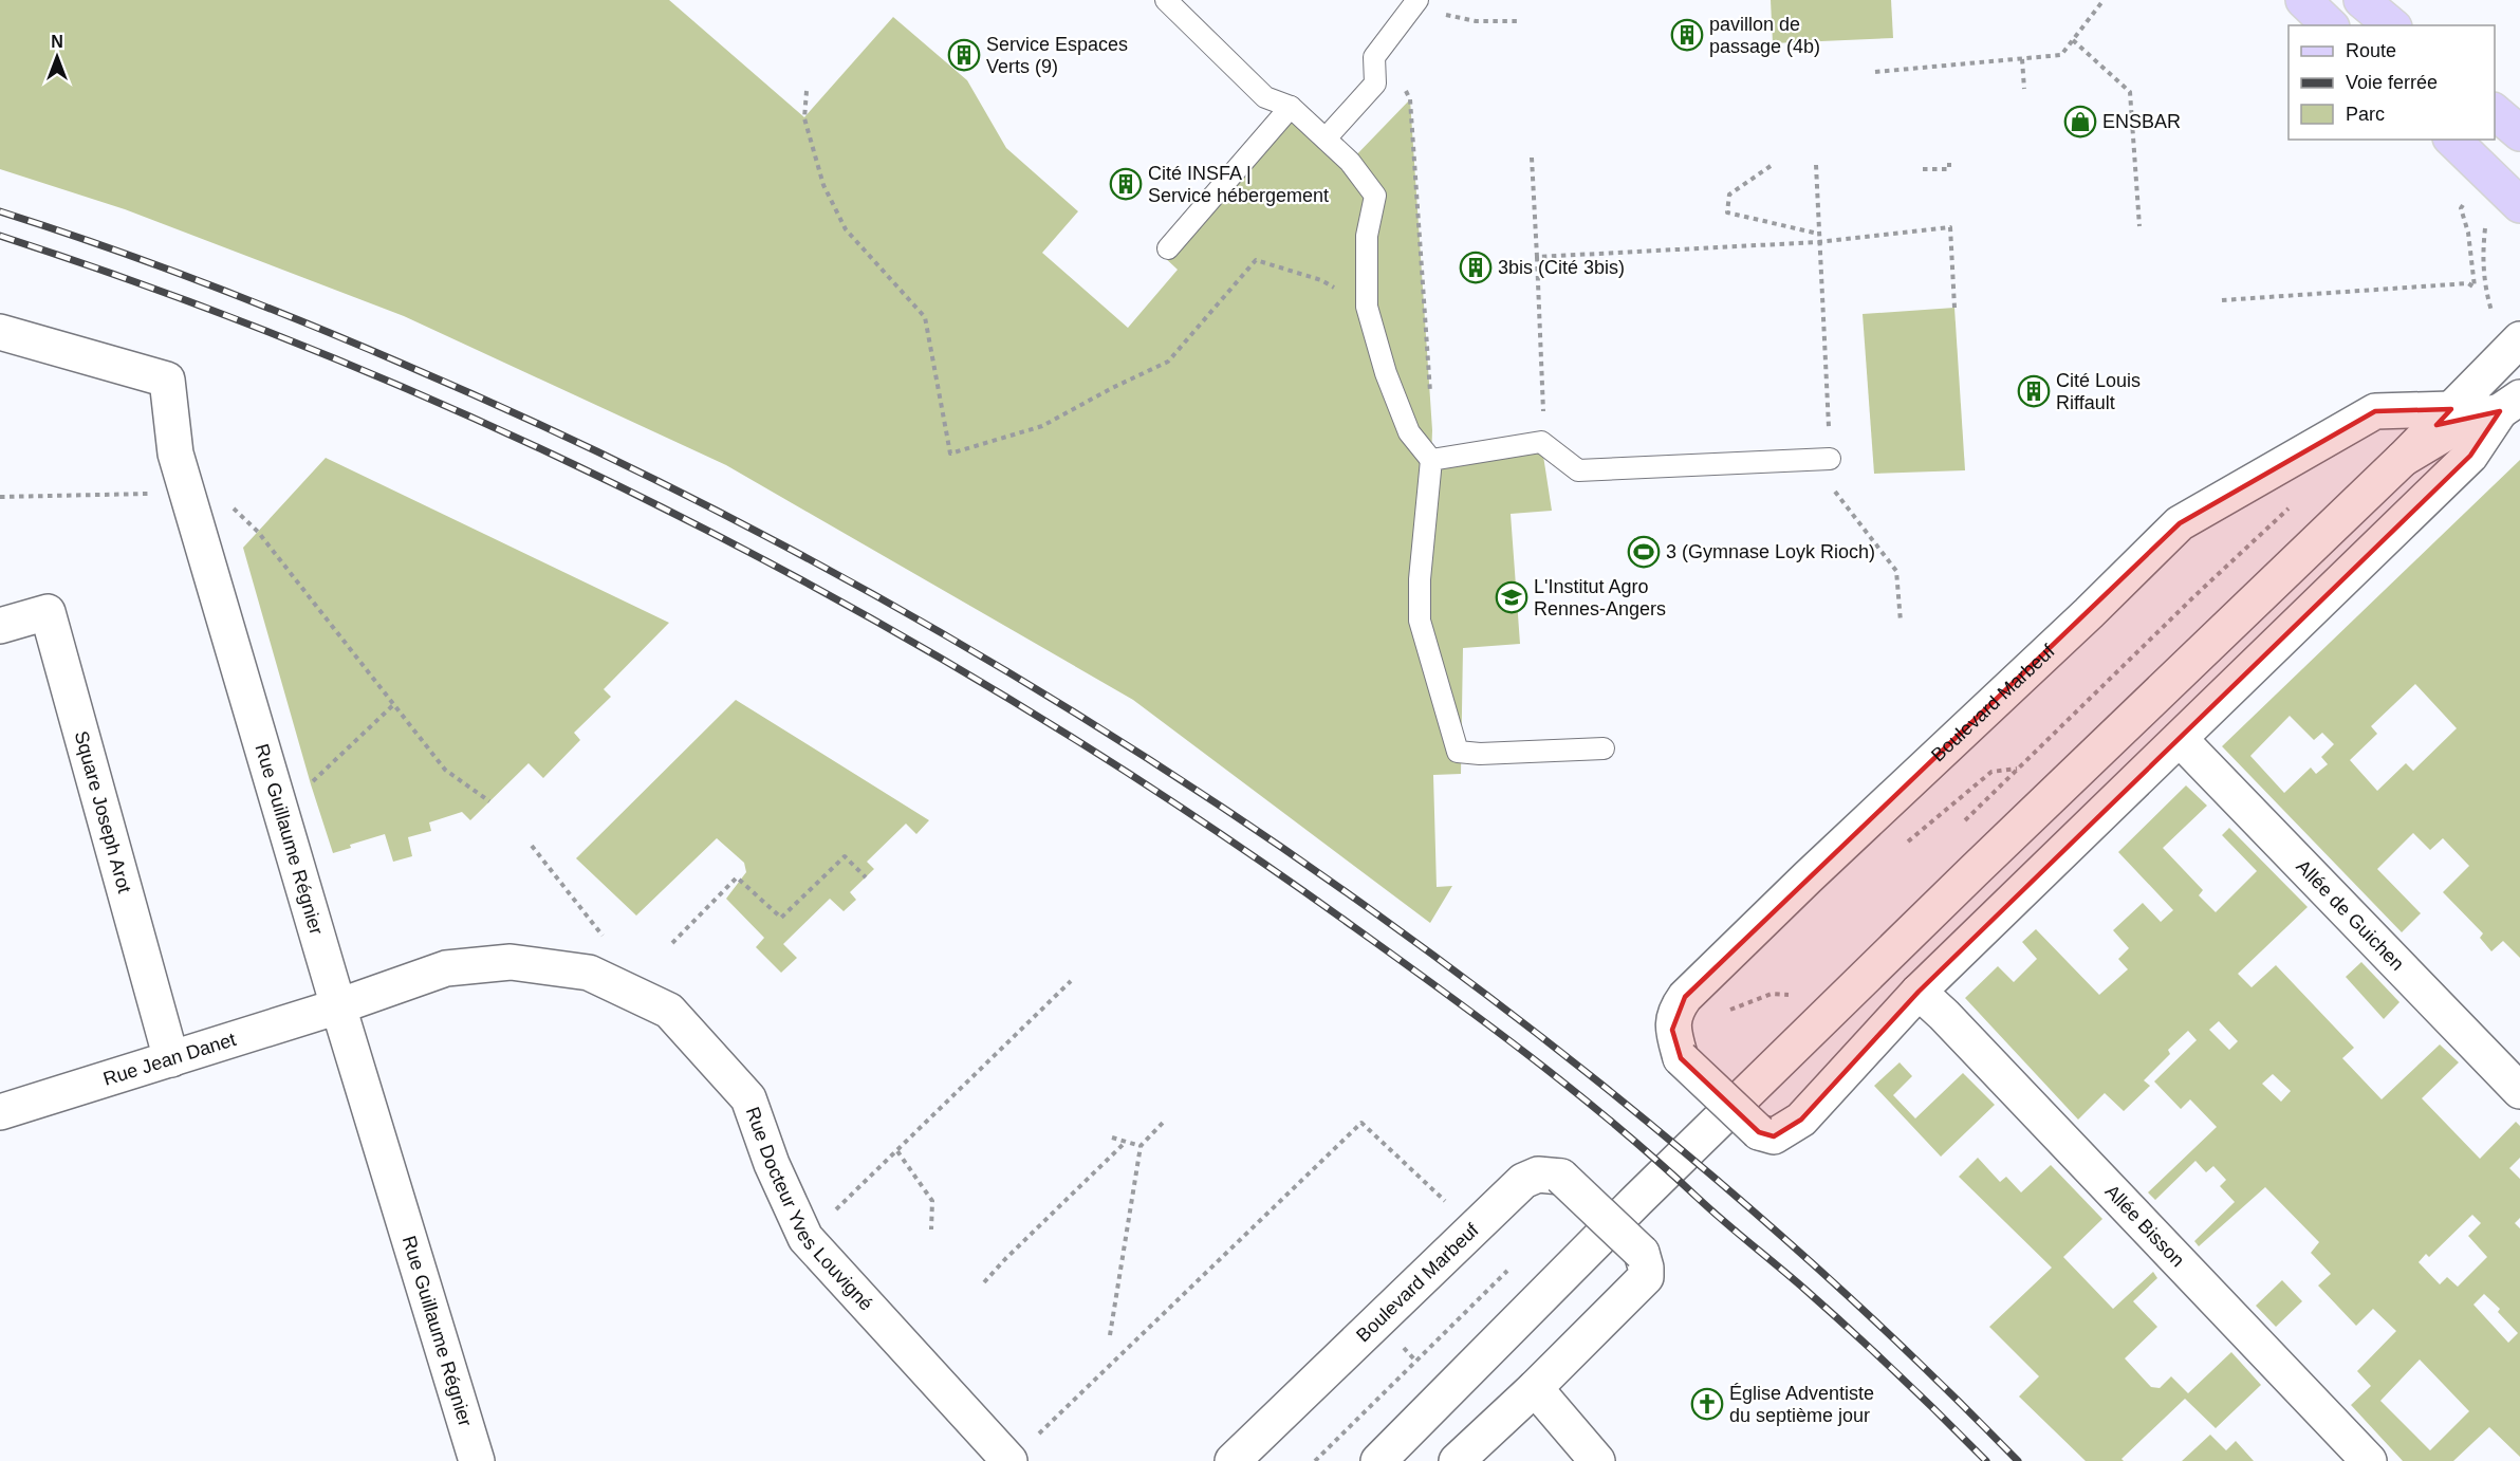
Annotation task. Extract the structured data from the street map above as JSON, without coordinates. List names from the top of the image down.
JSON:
{
  "streets": {
    "street": [
      "Boulevard Marbeuf",
      "Square Joseph Arot",
      "Rue Guillaume Régnier",
      "Allée de Guichen",
      "Rue Jean Danet",
      "Rue Docteur Yves Louvigné",
      "Allée Bisson"
    ]
  },
  "crossings": [
    ["Boulevard Marbeuf", "Allée de Guichen"],
    ["Boulevard Marbeuf", "Allée Bisson"],
    ["Square Joseph Arot", "Rue Jean Danet"],
    ["Rue Guillaume Régnier", "Rue Jean Danet"],
    ["Rue Guillaume Régnier", "Rue Docteur Yves Louvigné"],
    ["Rue Jean Danet", "Rue Docteur Yves Louvigné"]
  ],
  "places": {
    "building": [
      "pavillon de passage (4b)",
      "Service Espaces Verts (9)",
      "Cité INSFA | Service hébergement",
      "3bis (Cité 3bis)",
      "Cité Louis Riffault"
    ],
    "shop": ["ENSBAR"],
    "sports": ["3 (Gymnase Loyk Rioch)"],
    "school or university": ["L'Institut Agro Rennes-Angers"],
    "church": ["Église Adventiste du septième jour"]
  },
  "legend": ["Route", "Voie ferrée", "Parc"],
  "north": "top"
}
